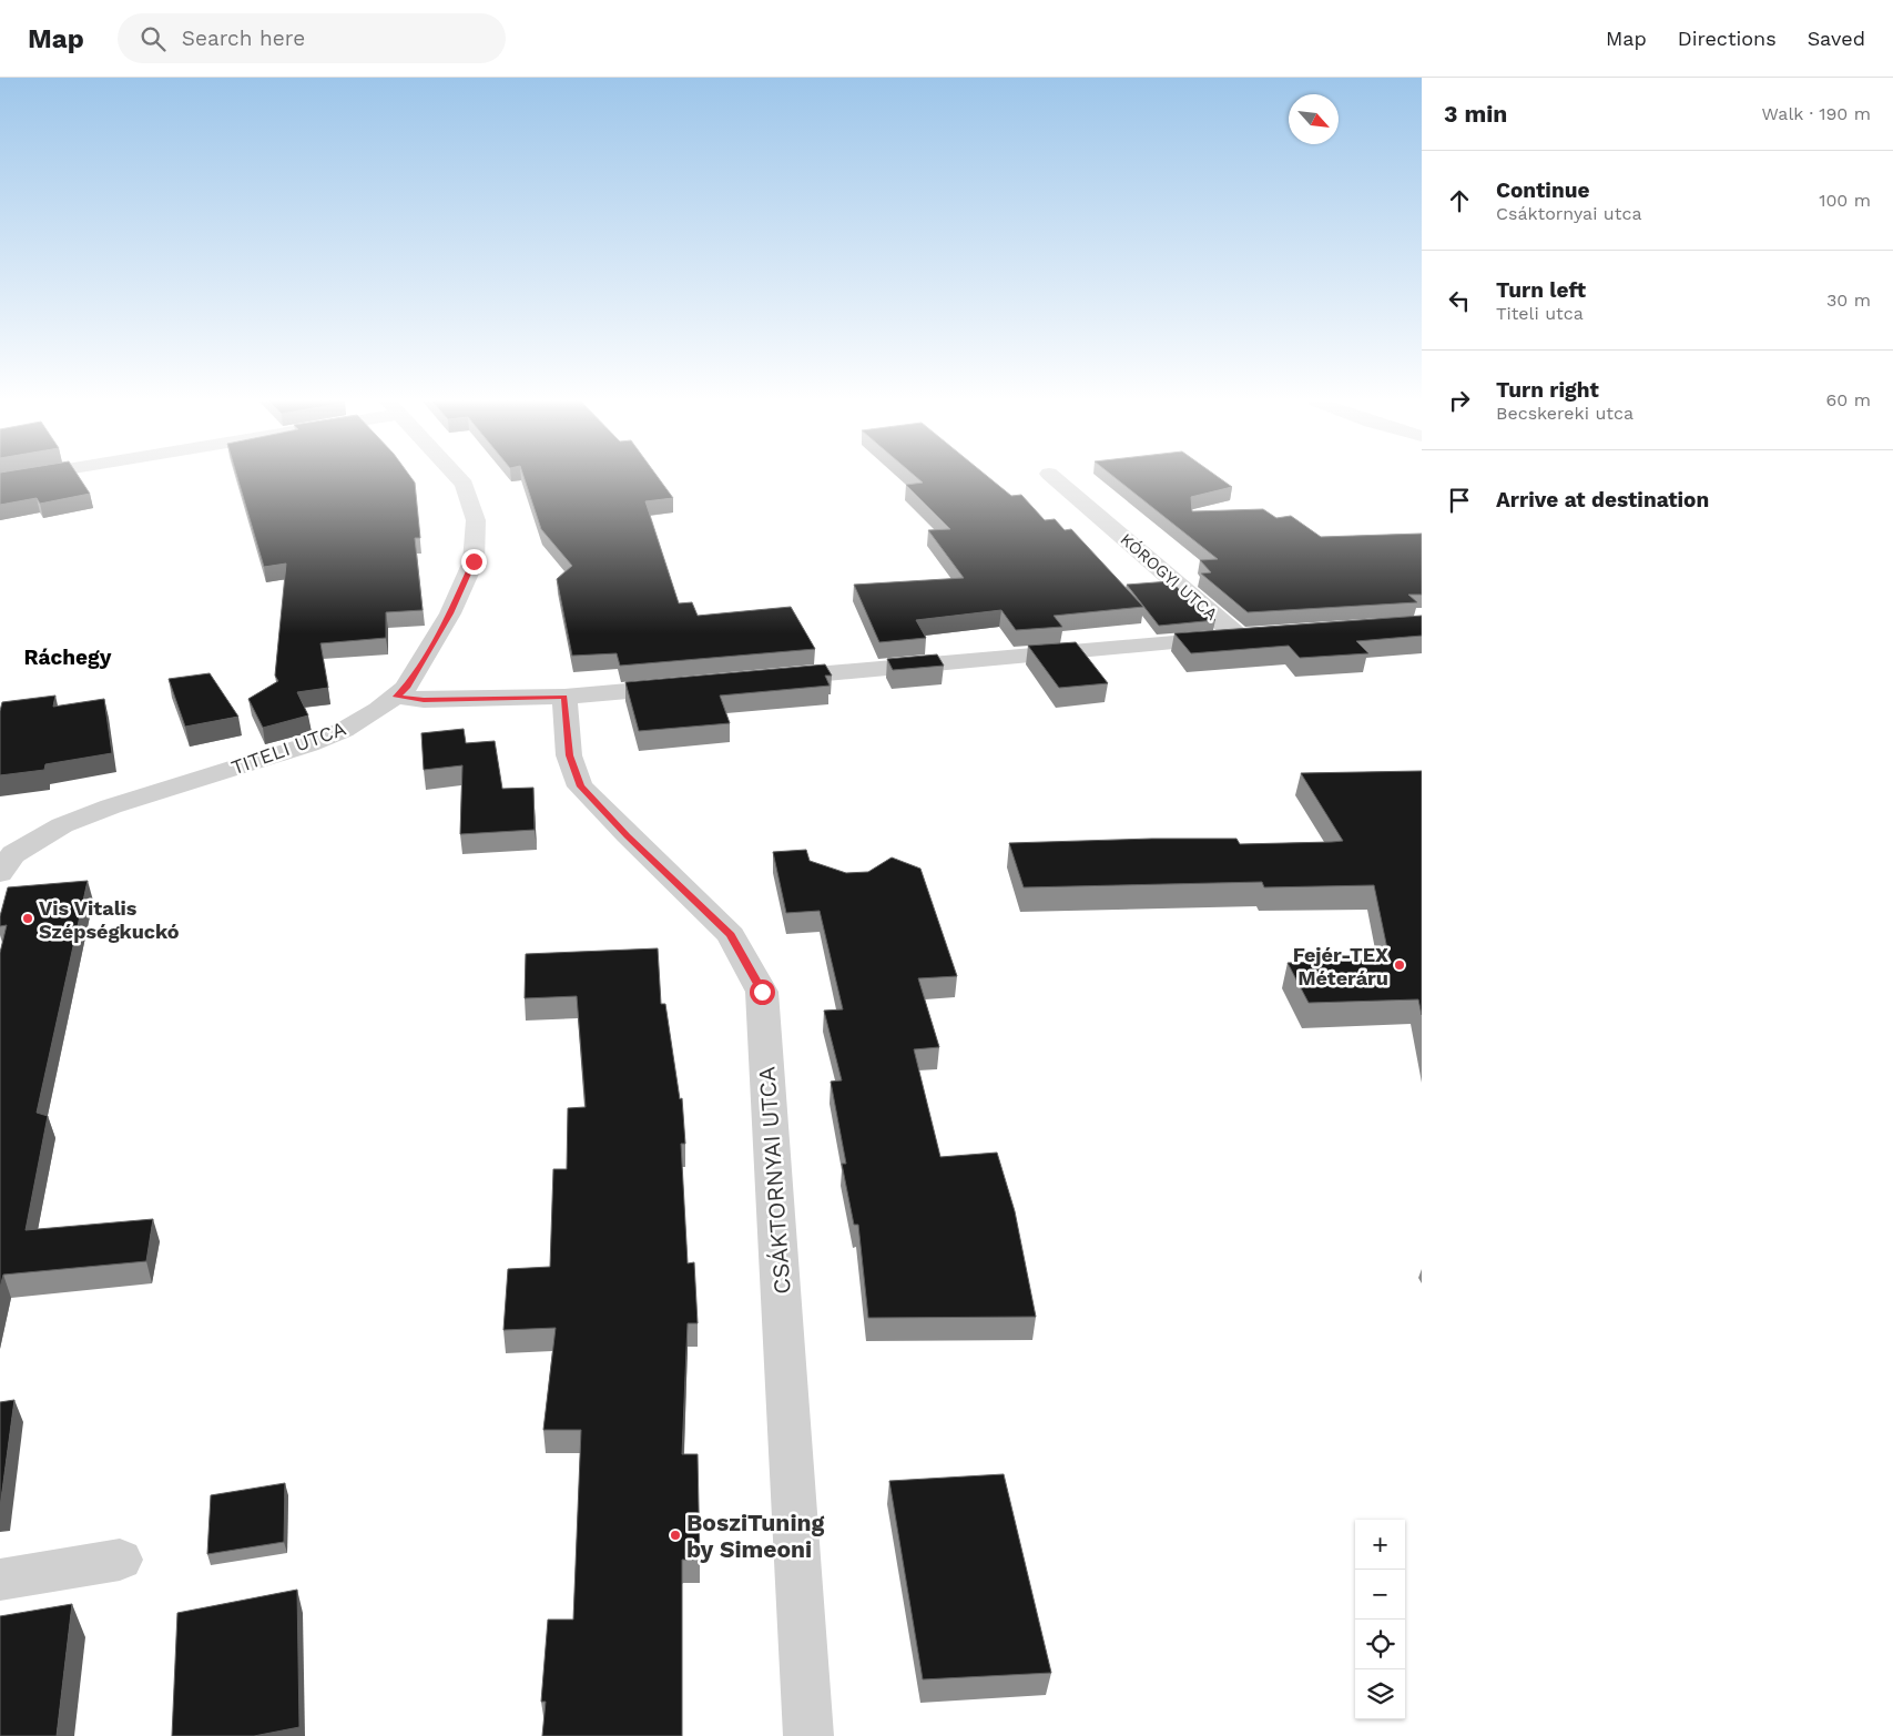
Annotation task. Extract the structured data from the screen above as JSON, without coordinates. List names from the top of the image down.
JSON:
{
  "streets": {
    "street": ["KÓROGYI UTCA", "TITELI UTCA", "CSÁKTORNYAI UTCA"]
  },
  "districts": ["Ráchegy"],
  "places": ["Vis Vitalis Szépségkuckó", "Fejér-TEX Méteráru", "BosziTuning by Simeoni"],
  "north": "bottom right",
  "page": {
    "header": "Map",
    "search": "Search here",
    "nav": ["Map", "Directions", "Saved"],
    "heading": ["3 min", "Walk · 190 m"],
    "list": [
      ["Continue", "Csáktornyai utca", "100 m"],
      ["Turn left", "Titeli utca", "30 m"],
      ["Turn right", "Becskereki utca", "60 m"],
      "Arrive at destination"
    ],
    "map_buttons": ["+", "−"]
  }
}
